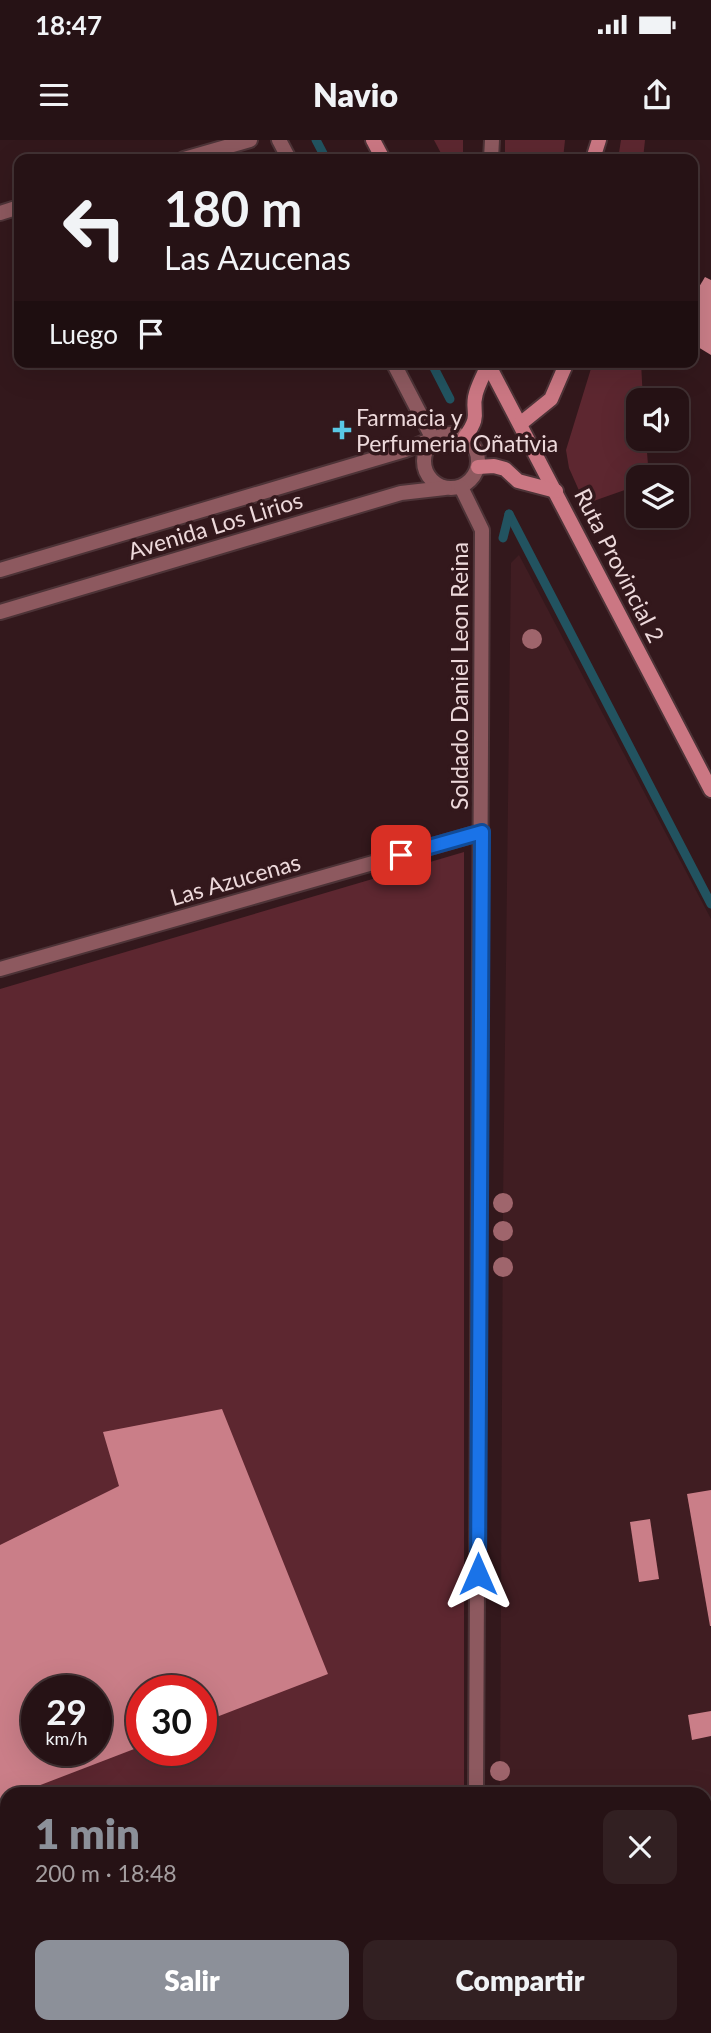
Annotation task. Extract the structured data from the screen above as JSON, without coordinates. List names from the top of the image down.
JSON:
{
  "streets": {
    "main road": ["Ruta Provincial 2"],
    "street": ["Avenida Los Lirios", "Soldado Daniel Leon Reina", "Las Azucenas"]
  },
  "crossings": [
    ["Avenida Los Lirios", "Soldado Daniel Leon Reina"],
    ["Soldado Daniel Leon Reina", "Las Azucenas"]
  ],
  "places": {
    "health": ["Farmacia y Perfumeria Oñativia"]
  },
  "page": {
    "status": "18:47",
    "header": "Navio",
    "turn": ["180 m", "Las Azucenas"],
    "then": "Luego",
    "speed": "29 km/h",
    "limit": "30",
    "heading": ["1 min", "200 m · 18:48"],
    "buttons": ["Salir", "Compartir"]
  }
}
